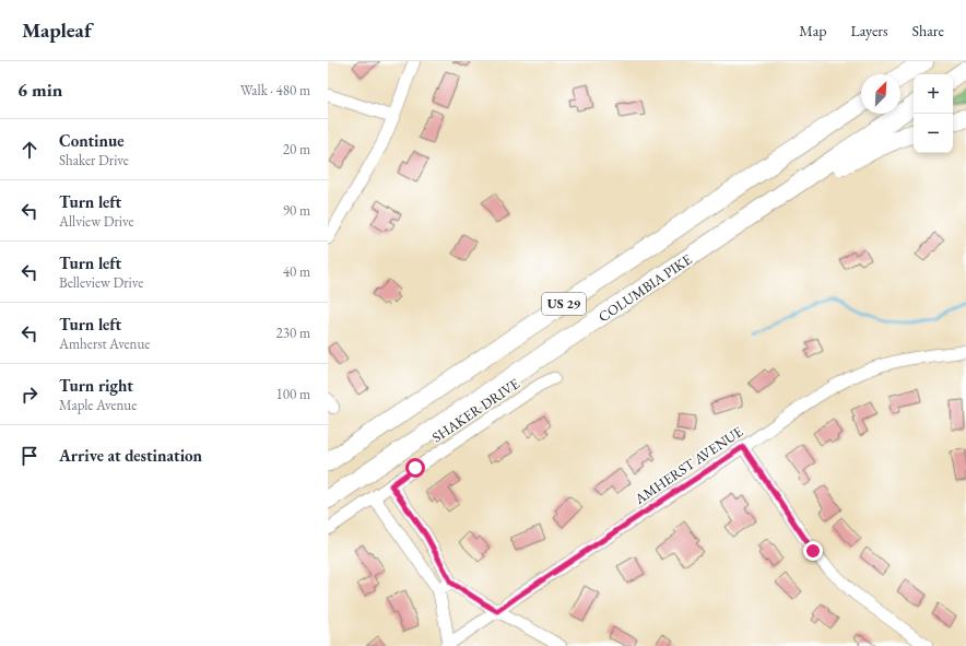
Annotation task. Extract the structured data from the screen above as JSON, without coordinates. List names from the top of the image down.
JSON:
{
  "streets": {
    "highway": ["COLUMBIA PIKE", "US 29"],
    "street": ["SHAKER DRIVE", "AMHERST AVENUE"]
  },
  "north": "top right",
  "page": {
    "header": "Mapleaf",
    "nav": ["Map", "Layers", "Share"],
    "heading": ["6 min", "Walk · 480 m"],
    "map_buttons": ["+", "−"],
    "list": [
      ["Continue", "Shaker Drive", "20 m"],
      ["Turn left", "Allview Drive", "90 m"],
      ["Turn left", "Belleview Drive", "40 m"],
      ["Turn left", "Amherst Avenue", "230 m"],
      ["Turn right", "Maple Avenue", "100 m"],
      "Arrive at destination"
    ]
  }
}
